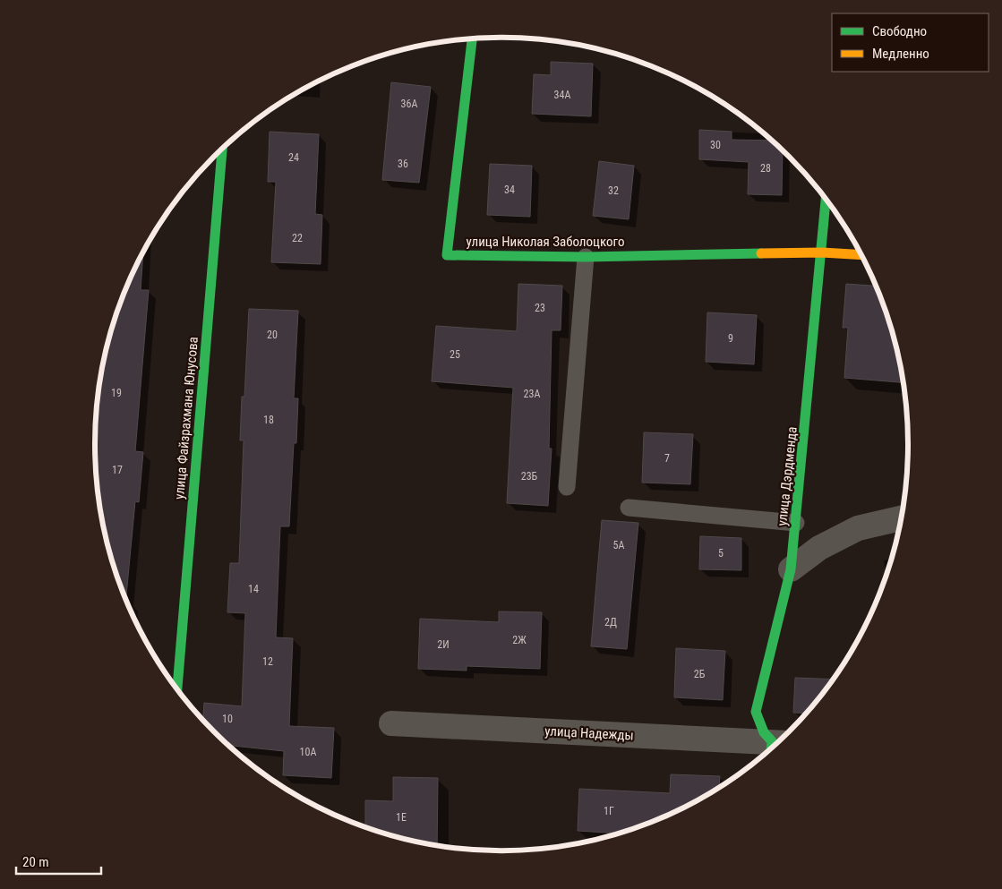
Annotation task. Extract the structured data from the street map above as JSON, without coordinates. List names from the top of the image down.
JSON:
{
  "streets": {
    "street": [
      "улица Николая Заболоцкого",
      "улица Файзрахмана Юнусова",
      "улица Дэрдменда",
      "улица Надежды"
    ]
  },
  "crossings": [
    ["улица Николая Заболоцкого", "улица Дэрдменда"]
  ],
  "house_numbers": [
    "34А",
    "36А",
    "30",
    "24",
    "36",
    "28",
    "34",
    "32",
    "22",
    "23",
    "20",
    "9",
    "25",
    "19",
    "23А",
    "18",
    "7",
    "17",
    "23Б",
    "5А",
    "5",
    "14",
    "2Д",
    "2Ж",
    "2И",
    "12",
    "2Б",
    "10",
    "10А",
    "1Г",
    "1Е"
  ],
  "legend": ["Свободно", "Медленно"],
  "scale_bar": "20 m"
}
